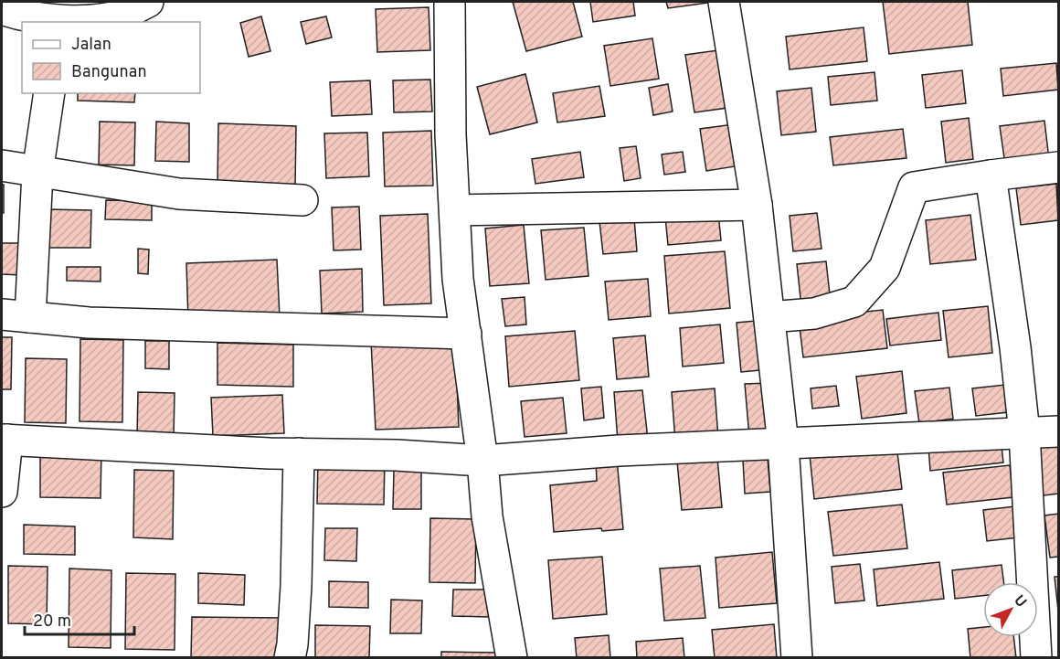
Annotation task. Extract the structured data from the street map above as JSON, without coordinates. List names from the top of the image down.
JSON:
{
  "legend": ["Jalan", "Bangunan"],
  "scale_bar": "20 m",
  "north": "top right"
}
